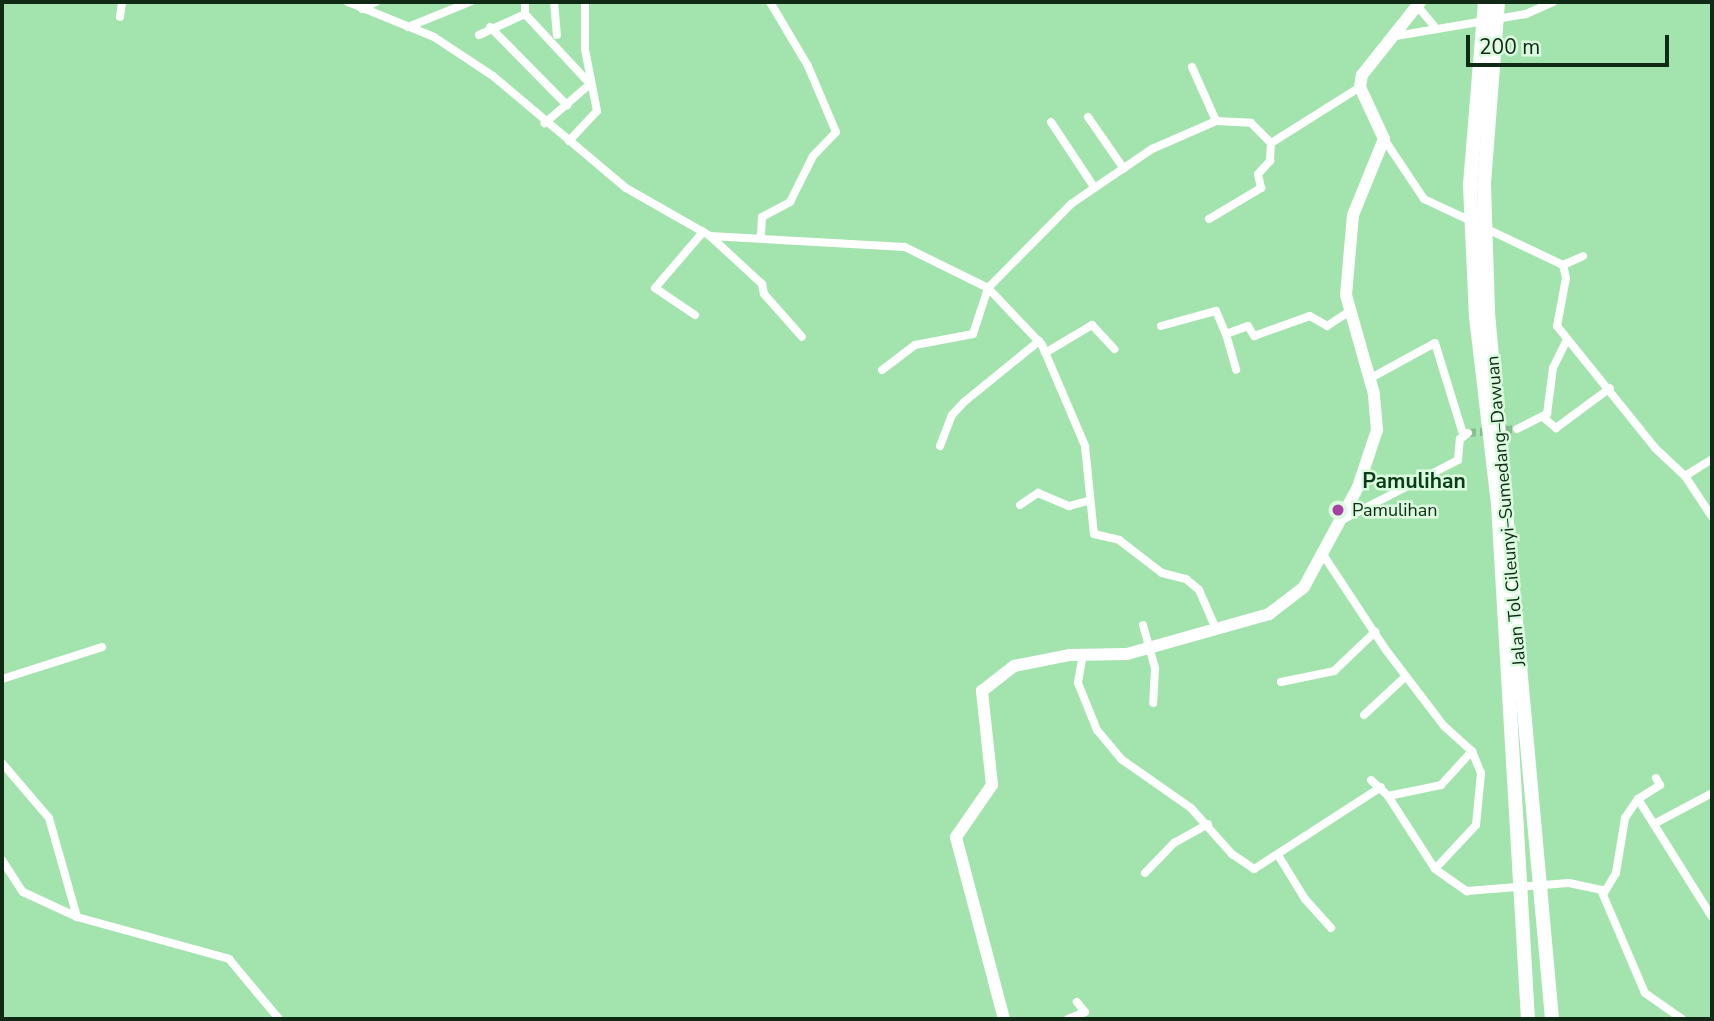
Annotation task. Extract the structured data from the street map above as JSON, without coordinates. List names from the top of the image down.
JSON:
{
  "streets": {
    "highway": ["Jalan Tol Cileunyi–Sumedang–Dawuan"]
  },
  "districts": ["Pamulihan"],
  "places": ["Pamulihan"],
  "scale_bar": "200 m"
}
